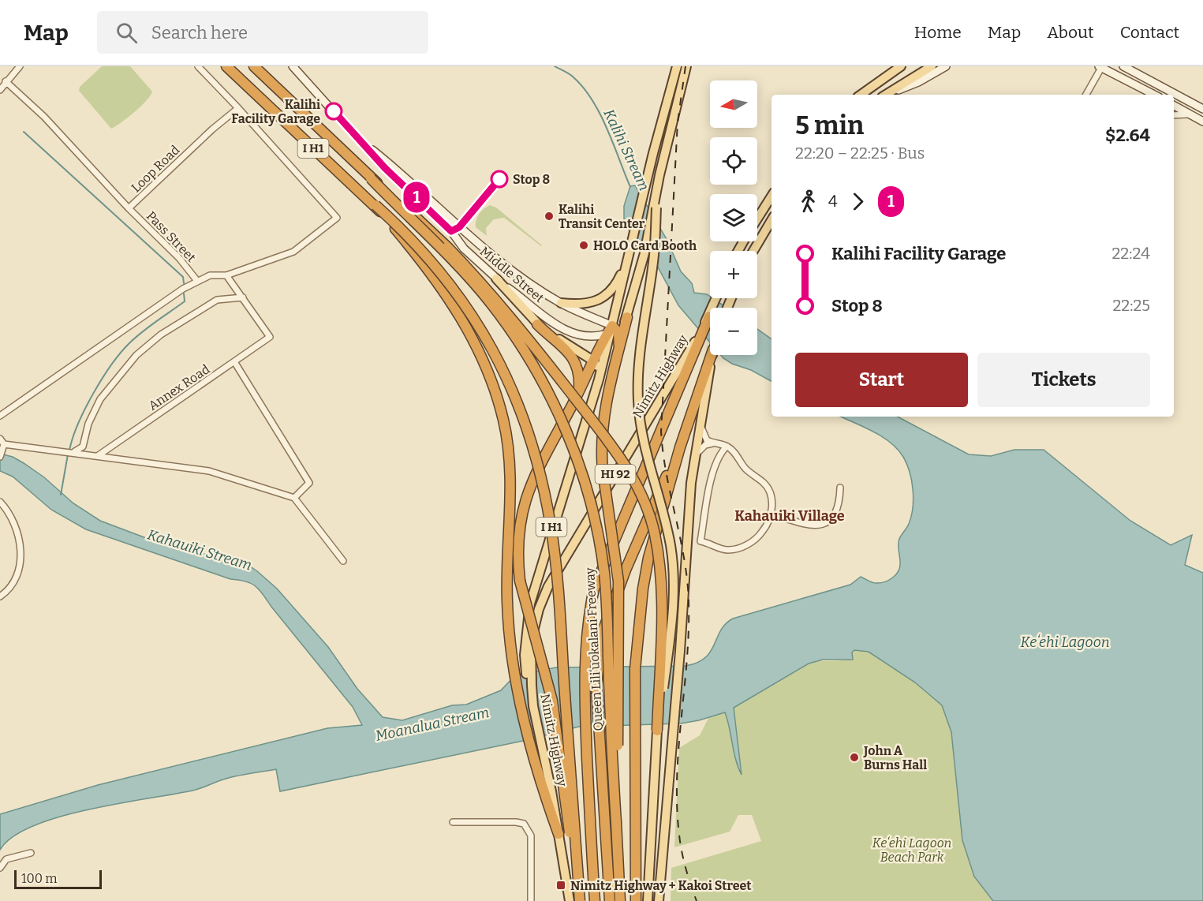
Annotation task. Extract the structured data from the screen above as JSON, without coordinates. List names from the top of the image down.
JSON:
{
  "streets": {
    "highway": ["I H1", "Queen Liliʻuokalani Freeway"],
    "main road": ["Middle Street", "Nimitz Highway", "HI 92"],
    "street": ["Loop Road", "Pass Street", "Annex Road"]
  },
  "crossings": [
    ["Loop Road", "Pass Street"]
  ],
  "districts": ["Kahauiki Village"],
  "water": [
    "Kalihi Stream",
    "Kahauiki Stream",
    "Keʻehi Lagoon",
    "Moanalua Stream"
  ],
  "parks": ["Keʻehi Lagoon Beach Park"],
  "places": {
    "other": [
      "Kalihi Facility Garage",
      "Stop 8",
      "Kalihi Transit Center",
      "HOLO Card Booth",
      "John A Burns Hall"
    ],
    "transit": ["Nimitz Highway + Kakoi Street"]
  },
  "lines": ["bus line 1"],
  "scale_bar": "100 m",
  "north": "left",
  "page": {
    "header": "Map",
    "search": "Search here",
    "nav": [
      "Home",
      "Map",
      "About",
      "Contact"
    ],
    "on_map": "1",
    "map_buttons": ["+", "−"],
    "heading": ["5 min", "22:20 – 22:25 · Bus", "$2.64"],
    "legs": ["4", "1"],
    "list": [
      {
        "name": "Kalihi Facility Garage",
        "value": "22:24"
      },
      {
        "name": "Stop 8",
        "value": "22:25"
      }
    ],
    "buttons": ["Start", "Tickets"],
    "scale": "100 m"
  }
}
